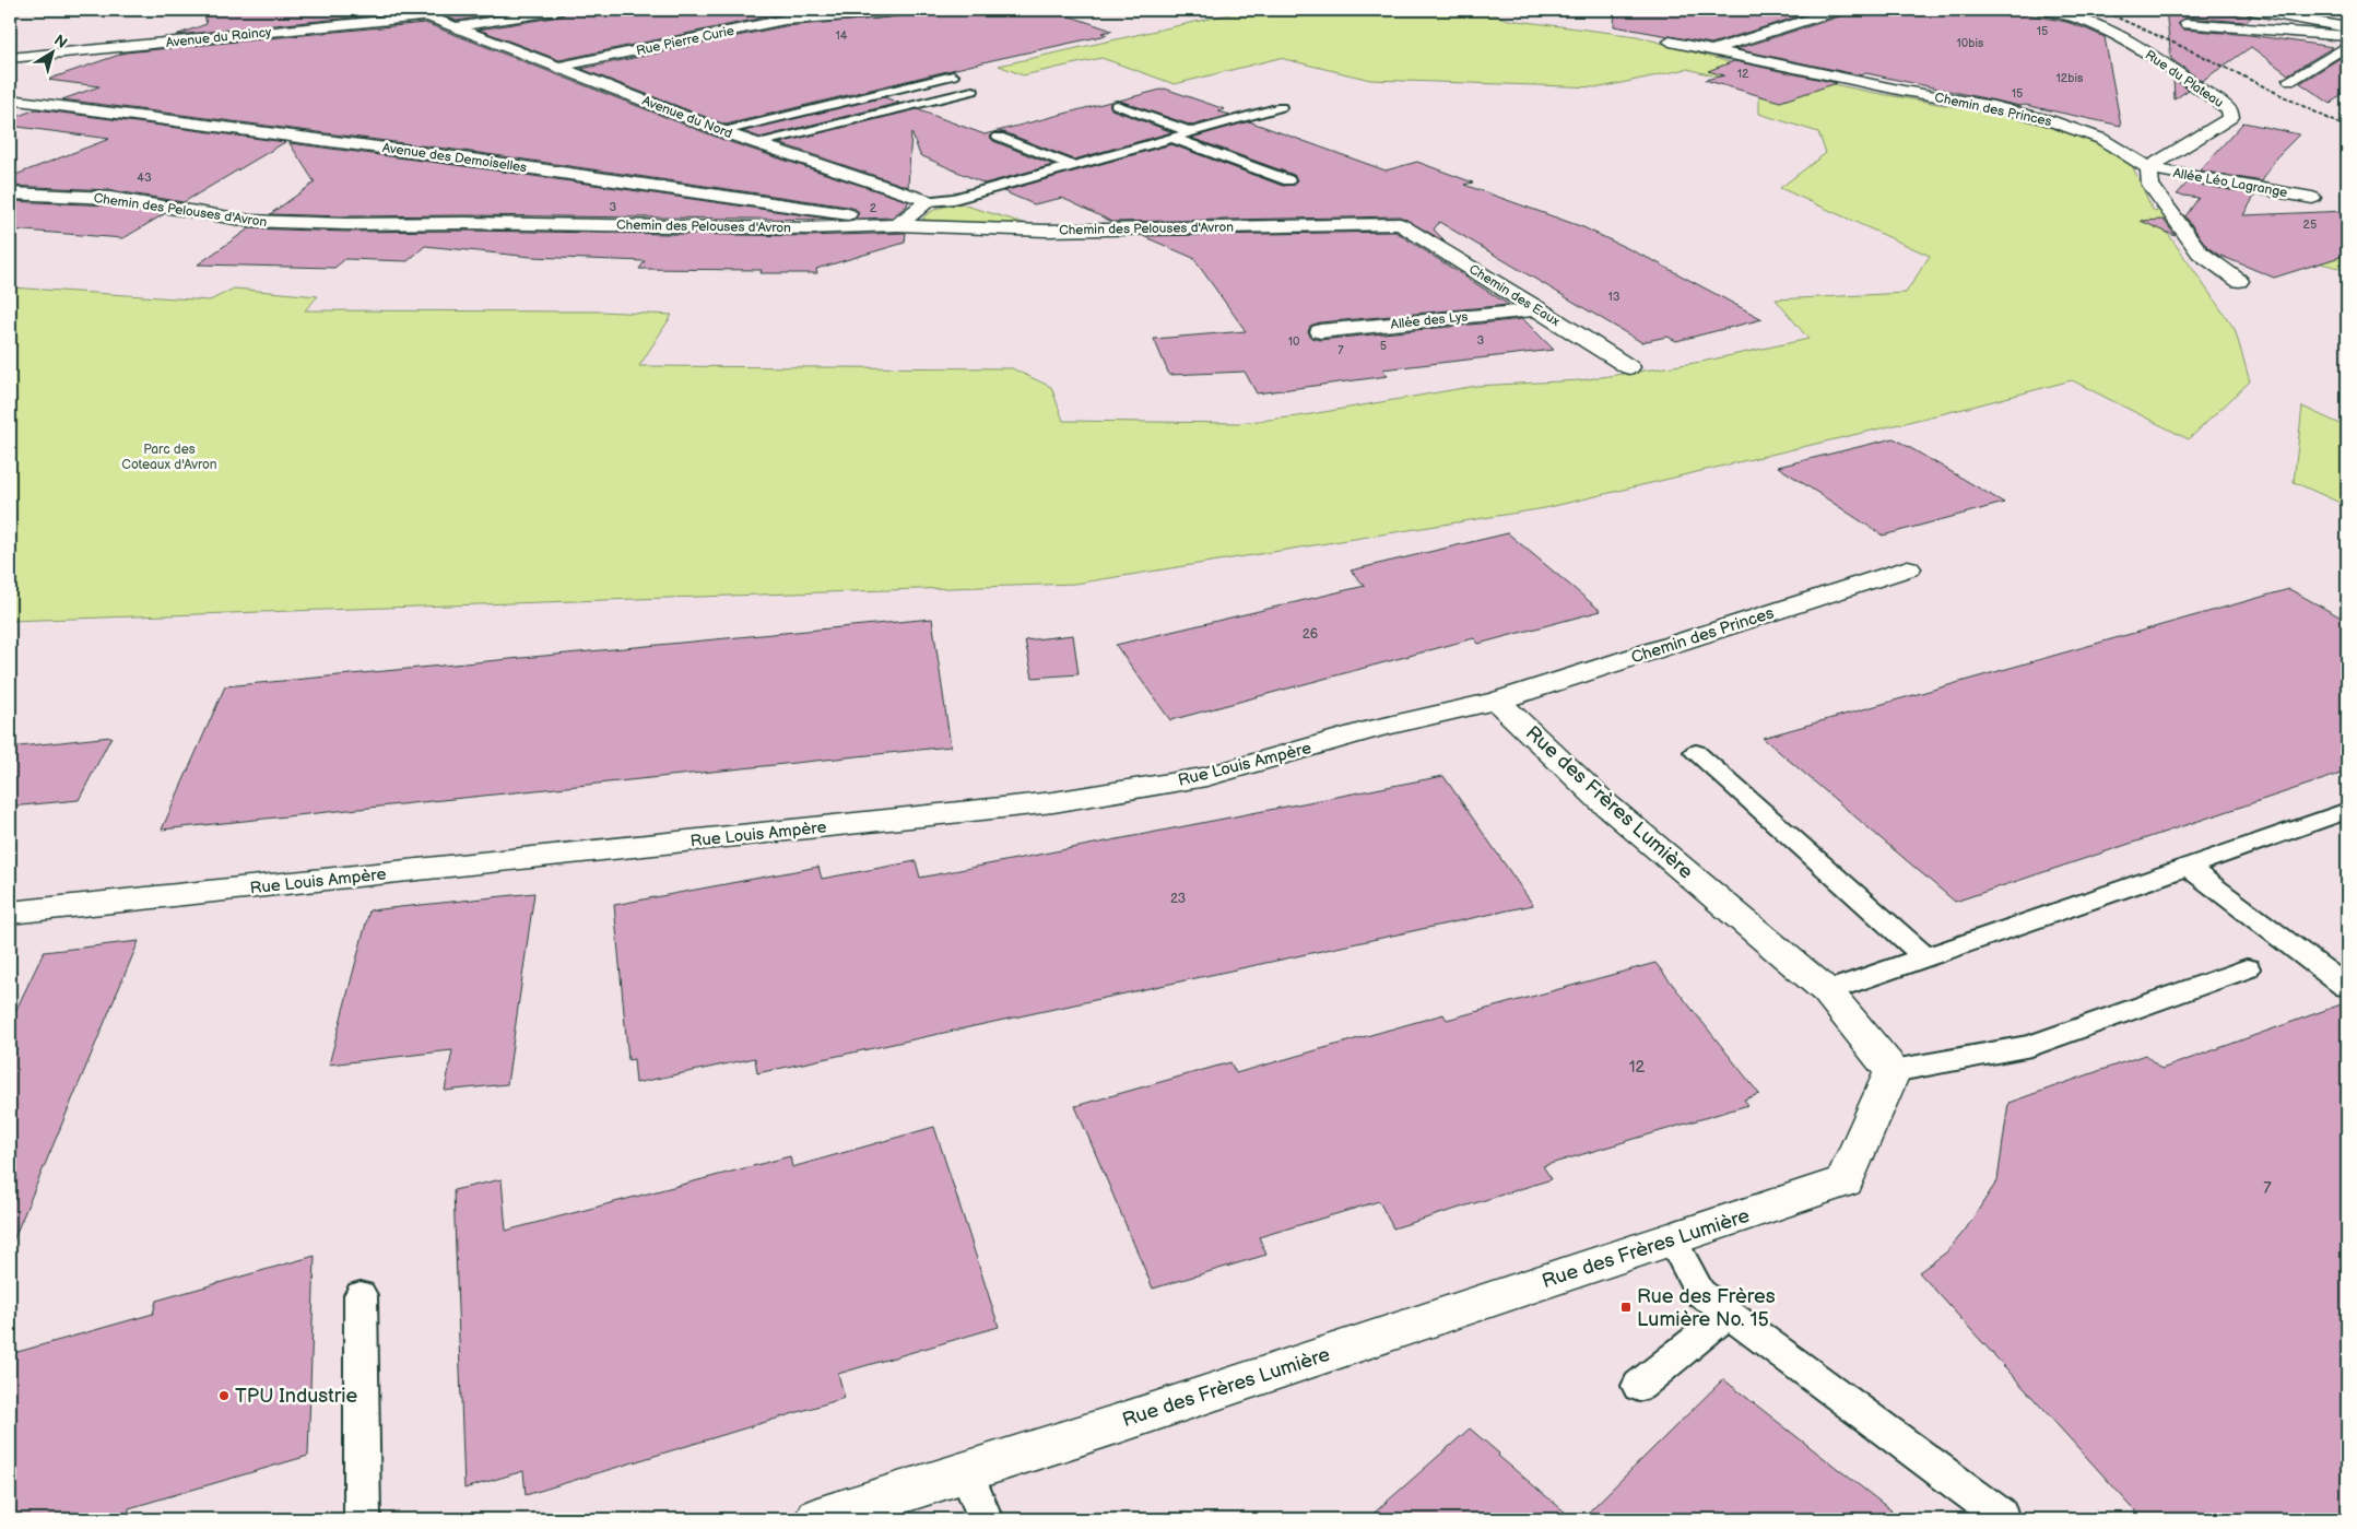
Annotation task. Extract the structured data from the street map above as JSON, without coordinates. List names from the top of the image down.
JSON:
{
  "streets": {
    "street": [
      "Avenue du Raincy",
      "Rue Pierre Curie",
      "Rue du Plateau",
      "Chemin des Princes",
      "Avenue du Nord",
      "Avenue des Demoiselles",
      "Allée Léo Lagrange",
      "Chemin des Pelouses d'Avron",
      "Chemin des Eaux",
      "Allée des Lys",
      "Rue Louis Ampère",
      "Rue des Frères Lumière"
    ]
  },
  "crossings": [
    ["Avenue du Raincy", "Avenue du Nord"],
    ["Rue Pierre Curie", "Avenue du Nord"],
    ["Rue du Plateau", "Chemin des Princes"],
    ["Rue du Plateau", "Allée Léo Lagrange"],
    ["Chemin des Princes", "Allée Léo Lagrange"],
    ["Chemin des Princes", "Rue Louis Ampère"],
    ["Chemin des Princes", "Rue des Frères Lumière"],
    ["Avenue des Demoiselles", "Chemin des Pelouses d'Avron"],
    ["Chemin des Pelouses d'Avron", "Chemin des Eaux"],
    ["Chemin des Eaux", "Allée des Lys"],
    ["Rue Louis Ampère", "Rue des Frères Lumière"]
  ],
  "parks": ["Parc des Coteaux d'Avron"],
  "places": {
    "transit": ["Rue des Frères Lumière No. 15"],
    "other": ["TPU Industrie"]
  },
  "house_numbers": [
    "15",
    "14",
    "10bis",
    "12",
    "12bis",
    "15",
    "43",
    "3",
    "2",
    "25",
    "13",
    "3",
    "10",
    "5",
    "7",
    "26",
    "23",
    "12",
    "7"
  ],
  "north": "top right"
}
